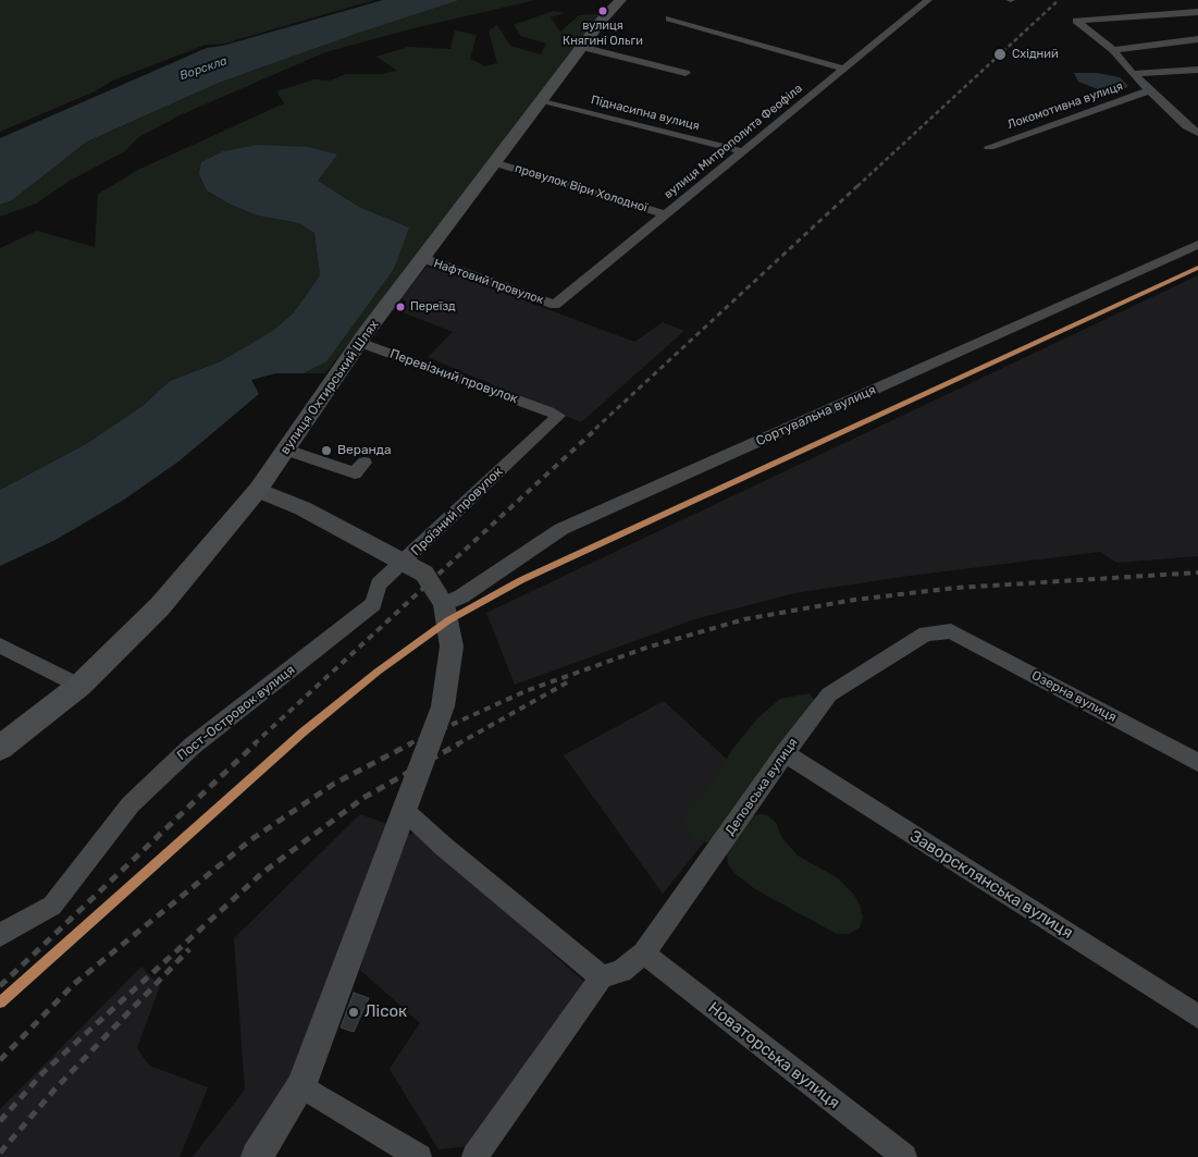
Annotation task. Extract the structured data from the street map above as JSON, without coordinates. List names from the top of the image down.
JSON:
{
  "streets": {
    "main road": ["вулиця Охтирський Шлях"],
    "street": [
      "Локомотивна вулиця",
      "Піднасипна вулиця",
      "вулиця Митрополита Феофіла",
      "провулок Віри Холодної",
      "Нафтовий провулок",
      "Перевізний провулок",
      "Сортувальна вулиця",
      "Проїзний провулок",
      "Озерна вулиця",
      "Пост-Островок вулиця",
      "Деповська вулиця",
      "Заворсклянська вулиця",
      "Новаторська вулиця"
    ]
  },
  "crossings": [
    ["Піднасипна вулиця", "вулиця Митрополита Феофіла"],
    ["Піднасипна вулиця", "вулиця Охтирський Шлях"],
    ["вулиця Митрополита Феофіла", "провулок Віри Холодної"],
    ["вулиця Митрополита Феофіла", "Нафтовий провулок"],
    ["провулок Віри Холодної", "вулиця Охтирський Шлях"],
    ["Нафтовий провулок", "вулиця Охтирський Шлях"],
    ["Перевізний провулок", "вулиця Охтирський Шлях"],
    ["Перевізний провулок", "Проїзний провулок"],
    ["вулиця Охтирський Шлях", "Проїзний провулок"],
    ["Проїзний провулок", "Пост-Островок вулиця"],
    ["Озерна вулиця", "Деповська вулиця"],
    ["Деповська вулиця", "Заворсклянська вулиця"],
    ["Деповська вулиця", "Новаторська вулиця"]
  ],
  "water": ["Ворскла"],
  "places": [
    "вулиця Княгині Ольги",
    "Східний",
    "Переїзд",
    "Веранда",
    "Лісок"
  ]
}
